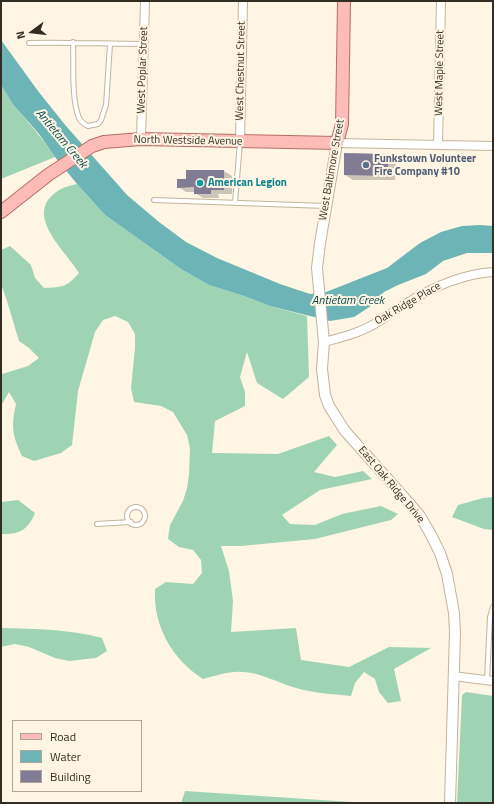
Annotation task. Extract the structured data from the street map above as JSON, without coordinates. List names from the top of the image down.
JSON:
{
  "streets": {
    "main road": ["North Westside Avenue", "West Baltimore Street"],
    "street": [
      "West Poplar Street",
      "West Chestnut Street",
      "West Maple Street",
      "Oak Ridge Place",
      "East Oak Ridge Drive"
    ]
  },
  "crossings": [
    ["West Poplar Street", "North Westside Avenue"],
    ["West Chestnut Street", "North Westside Avenue"],
    ["North Westside Avenue", "West Baltimore Street"],
    ["West Baltimore Street", "East Oak Ridge Drive"],
    ["Oak Ridge Place", "East Oak Ridge Drive"]
  ],
  "water": ["Antietam Creek"],
  "places": ["Funkstown Volunteer Fire Company #10", "American Legion"],
  "legend": ["Road", "Water", "Building"],
  "north": "left"
}
